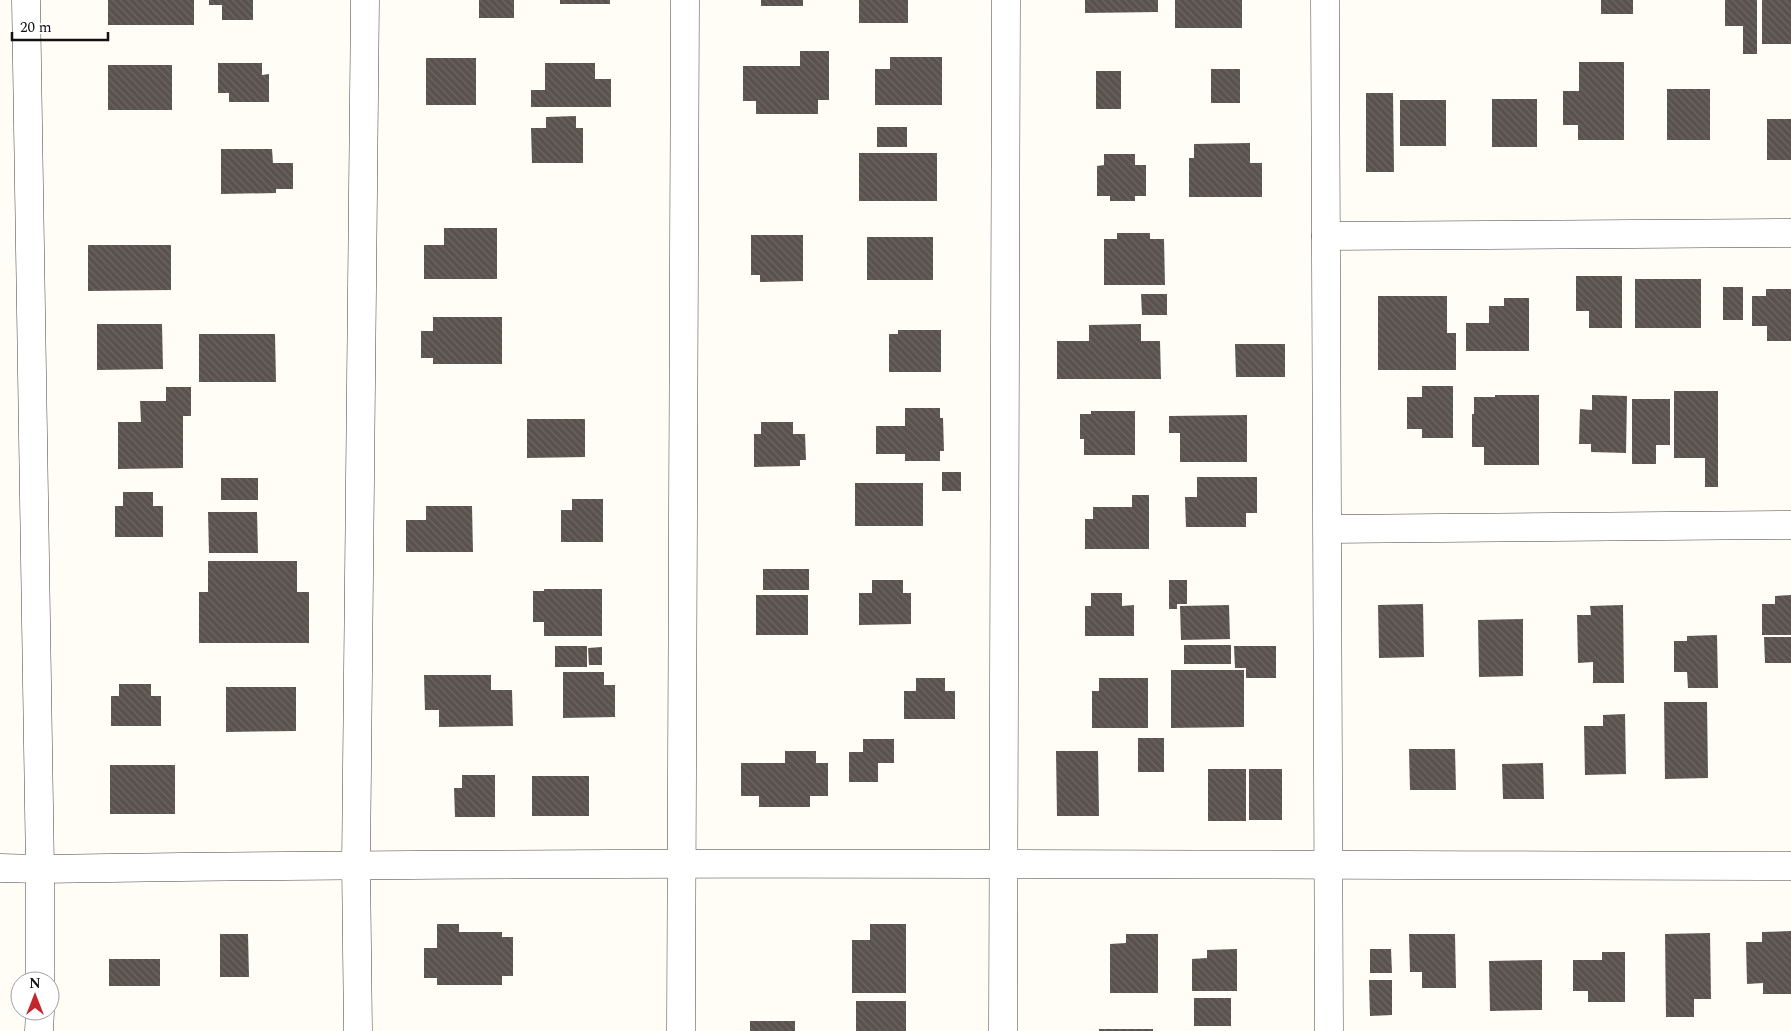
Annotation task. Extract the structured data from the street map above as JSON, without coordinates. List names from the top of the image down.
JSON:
{
  "scale_bar": "20 m",
  "north": "top"
}
